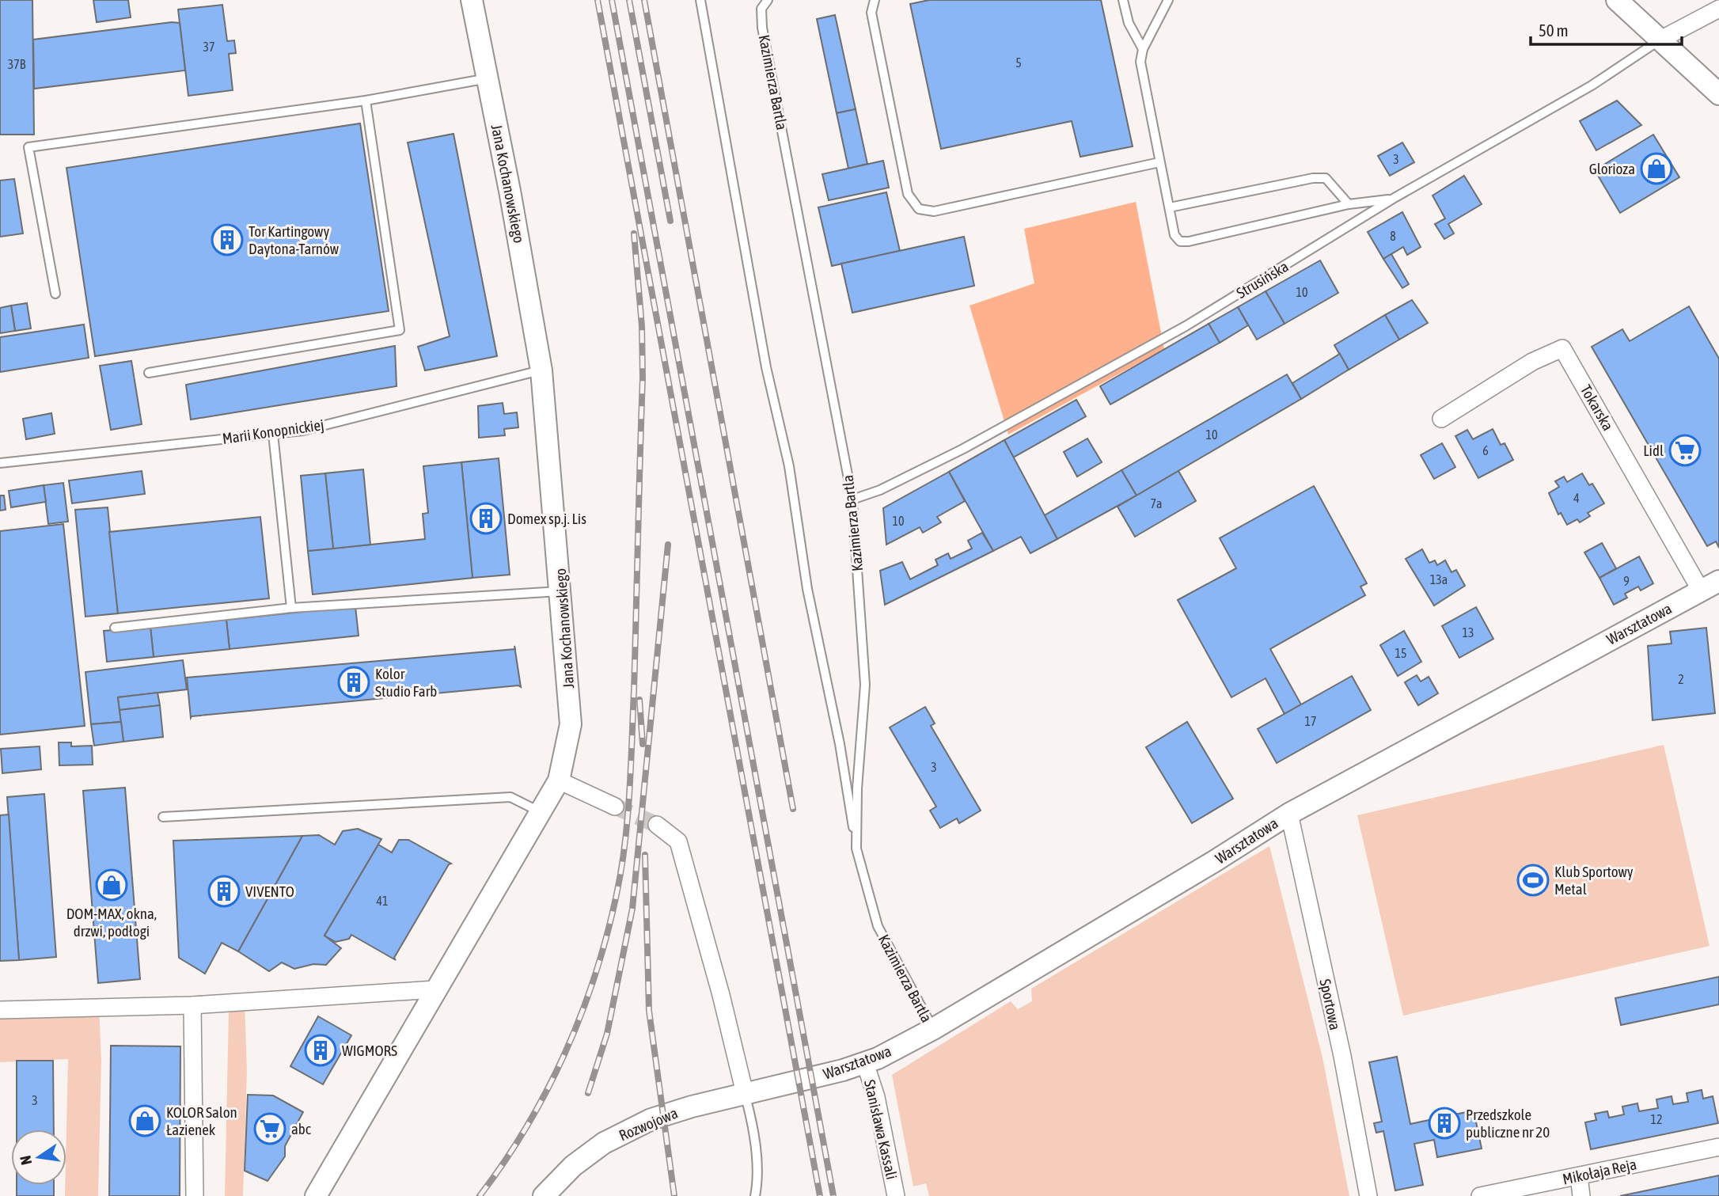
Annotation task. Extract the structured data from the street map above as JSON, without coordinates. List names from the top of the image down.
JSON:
{
  "streets": {
    "street": [
      "Jana Kochanowskiego",
      "Tokarska",
      "Warsztatowa",
      "Sportowa",
      "Rozwojowa",
      "Stanisława Kassali",
      "Mikołaja Reja"
    ],
    "lane": ["Kazimierza Bartla", "Strusińska", "Marii Konopnickiej"]
  },
  "crossings": [
    ["Kazimierza Bartla", "Strusińska"],
    ["Kazimierza Bartla", "Warsztatowa"],
    ["Jana Kochanowskiego", "Marii Konopnickiej"],
    ["Tokarska", "Warsztatowa"],
    ["Warsztatowa", "Sportowa"],
    ["Warsztatowa", "Rozwojowa"],
    ["Warsztatowa", "Stanisława Kassali"]
  ],
  "places": {
    "shop": ["Glorioza", "DOM-MAX, okna, drzwi, podłogi", "KOLOR Salon Łazienek"],
    "building": [
      "Tor Kartingowy Daytona-Tarnów",
      "Domex sp.j. Lis",
      "Kolor Studio Farb",
      "VIVENTO",
      "WIGMORS",
      "Przedszkole publiczne nr 20"
    ],
    "supermarket": ["Lidl", "abc"],
    "sports": ["Klub Sportowy Metal"]
  },
  "house_numbers": [
    "37",
    "5",
    "37B",
    "3",
    "8",
    "10",
    "10",
    "6",
    "4",
    "7a",
    "10",
    "13a",
    "9",
    "13",
    "15",
    "2",
    "17",
    "3",
    "41",
    "3",
    "12"
  ],
  "scale_bar": "50 m",
  "north": "left"
}
